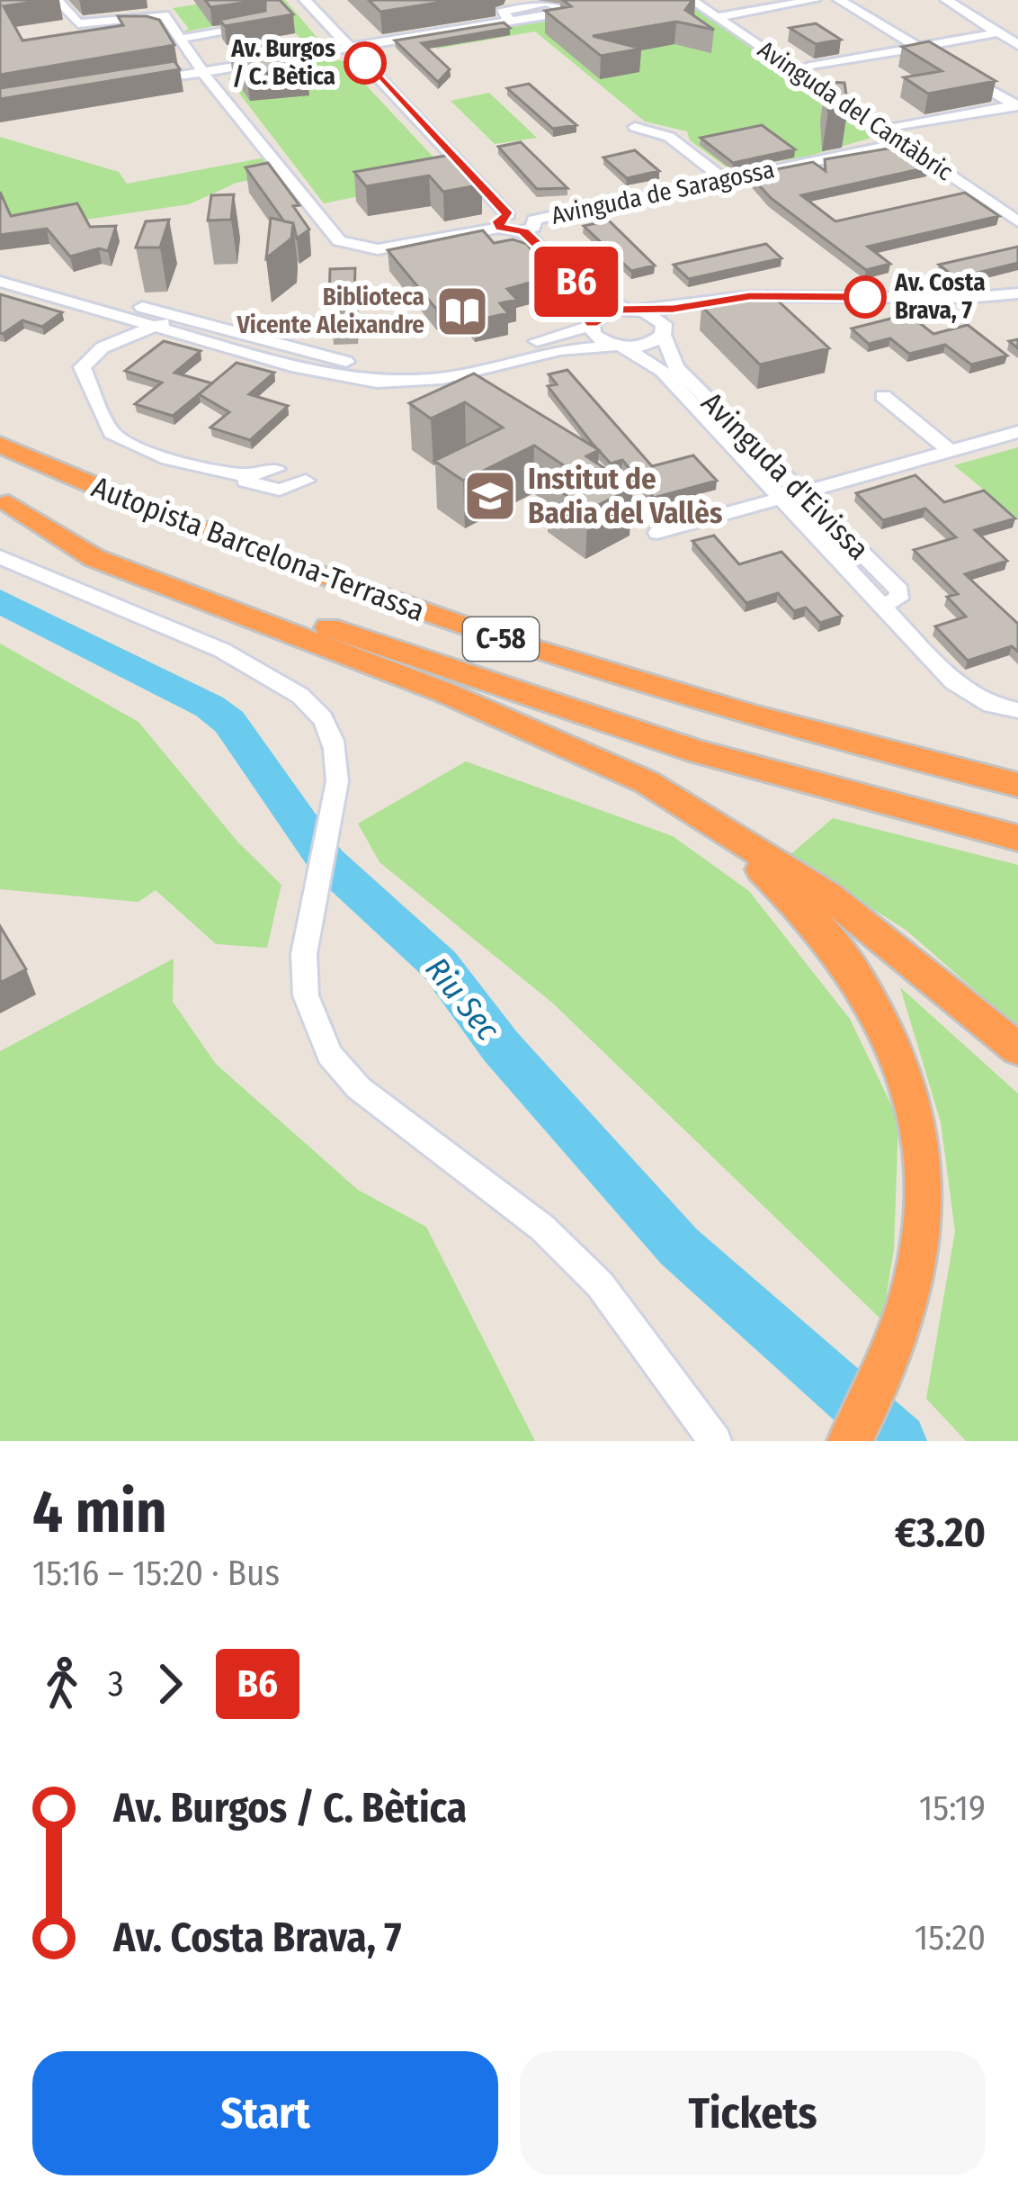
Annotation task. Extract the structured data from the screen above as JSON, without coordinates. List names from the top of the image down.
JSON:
{
  "streets": {
    "highway": ["Autopista Barcelona-Terrassa", "C-58"],
    "street": ["Avinguda del Cantàbric", "Avinguda de Saragossa", "Avinguda d'Eivissa"]
  },
  "crossings": [
    ["Avinguda del Cantàbric", "Avinguda de Saragossa"]
  ],
  "water": ["Riu Sec"],
  "places": {
    "other": ["Av. Burgos / C. Bètica", "Av. Costa Brava, 7"],
    "library": ["Biblioteca Vicente Aleixandre"],
    "school or university": ["Institut de Badia del Vallès"]
  },
  "lines": ["bus line B6"],
  "page": {
    "on_map": "B6",
    "heading": ["4 min", "15:16 – 15:20 · Bus", "€3.20"],
    "legs": ["3", "B6"],
    "list": [
      {
        "name": "Av. Burgos / C. Bètica",
        "value": "15:19"
      },
      {
        "name": "Av. Costa Brava, 7",
        "value": "15:20"
      }
    ],
    "buttons": ["Start", "Tickets"]
  }
}
